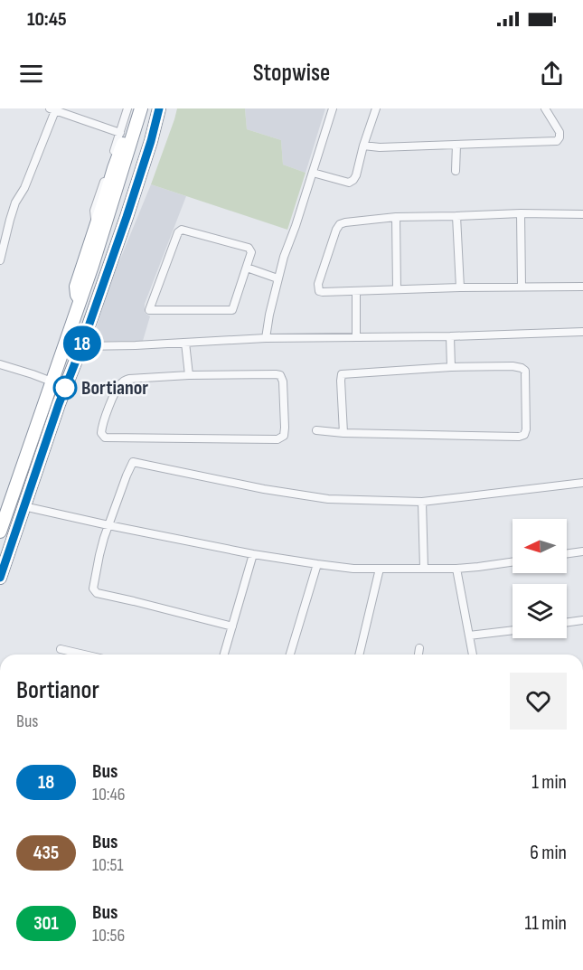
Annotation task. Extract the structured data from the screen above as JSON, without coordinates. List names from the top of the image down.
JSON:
{
  "places": ["Bortianor"],
  "lines": ["bus line 18"],
  "north": "left",
  "page": {
    "status": "10:45",
    "header": "Stopwise",
    "on_map": "18",
    "heading": ["Bortianor", "Bus"],
    "list": [
      {
        "mark": "18",
        "name": "Bus",
        "note": "10:46",
        "value": "1 min"
      },
      {
        "mark": "435",
        "name": "Bus",
        "note": "10:51",
        "value": "6 min"
      },
      {
        "mark": "301",
        "name": "Bus",
        "note": "10:56",
        "value": "11 min"
      }
    ]
  }
}
